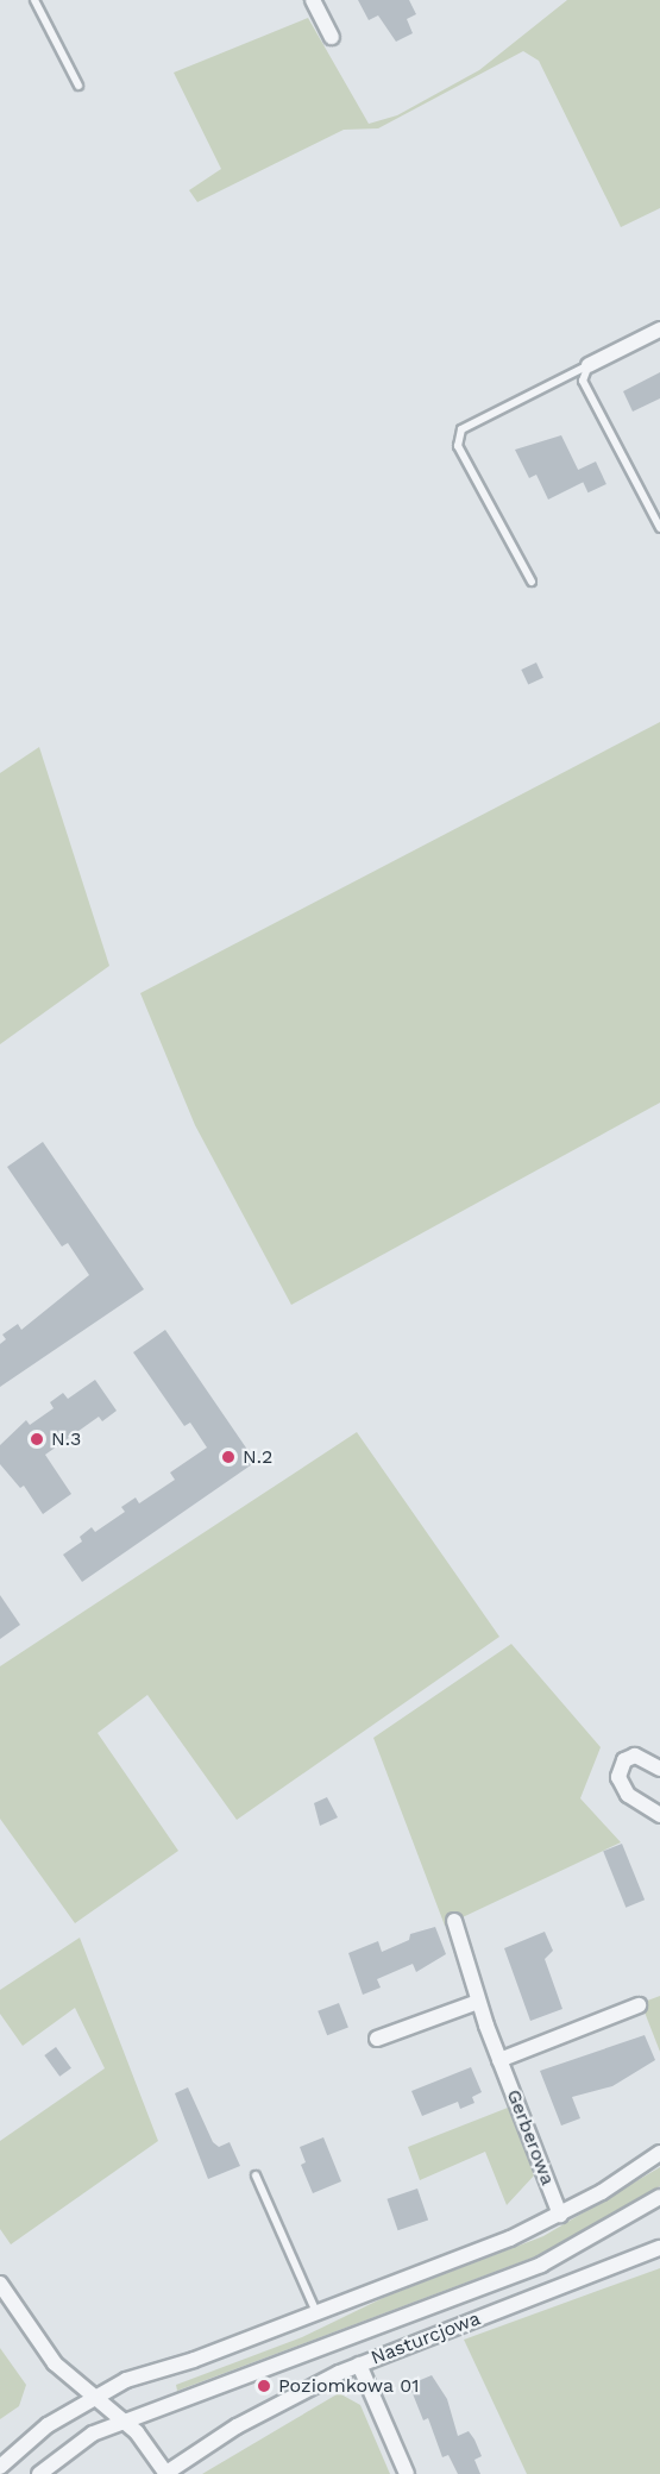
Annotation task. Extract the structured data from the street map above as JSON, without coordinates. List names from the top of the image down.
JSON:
{
  "streets": {
    "street": ["Gerberowa", "Nasturcjowa"]
  },
  "places": ["N.3", "N.2", "Poziomkowa 01"]
}
